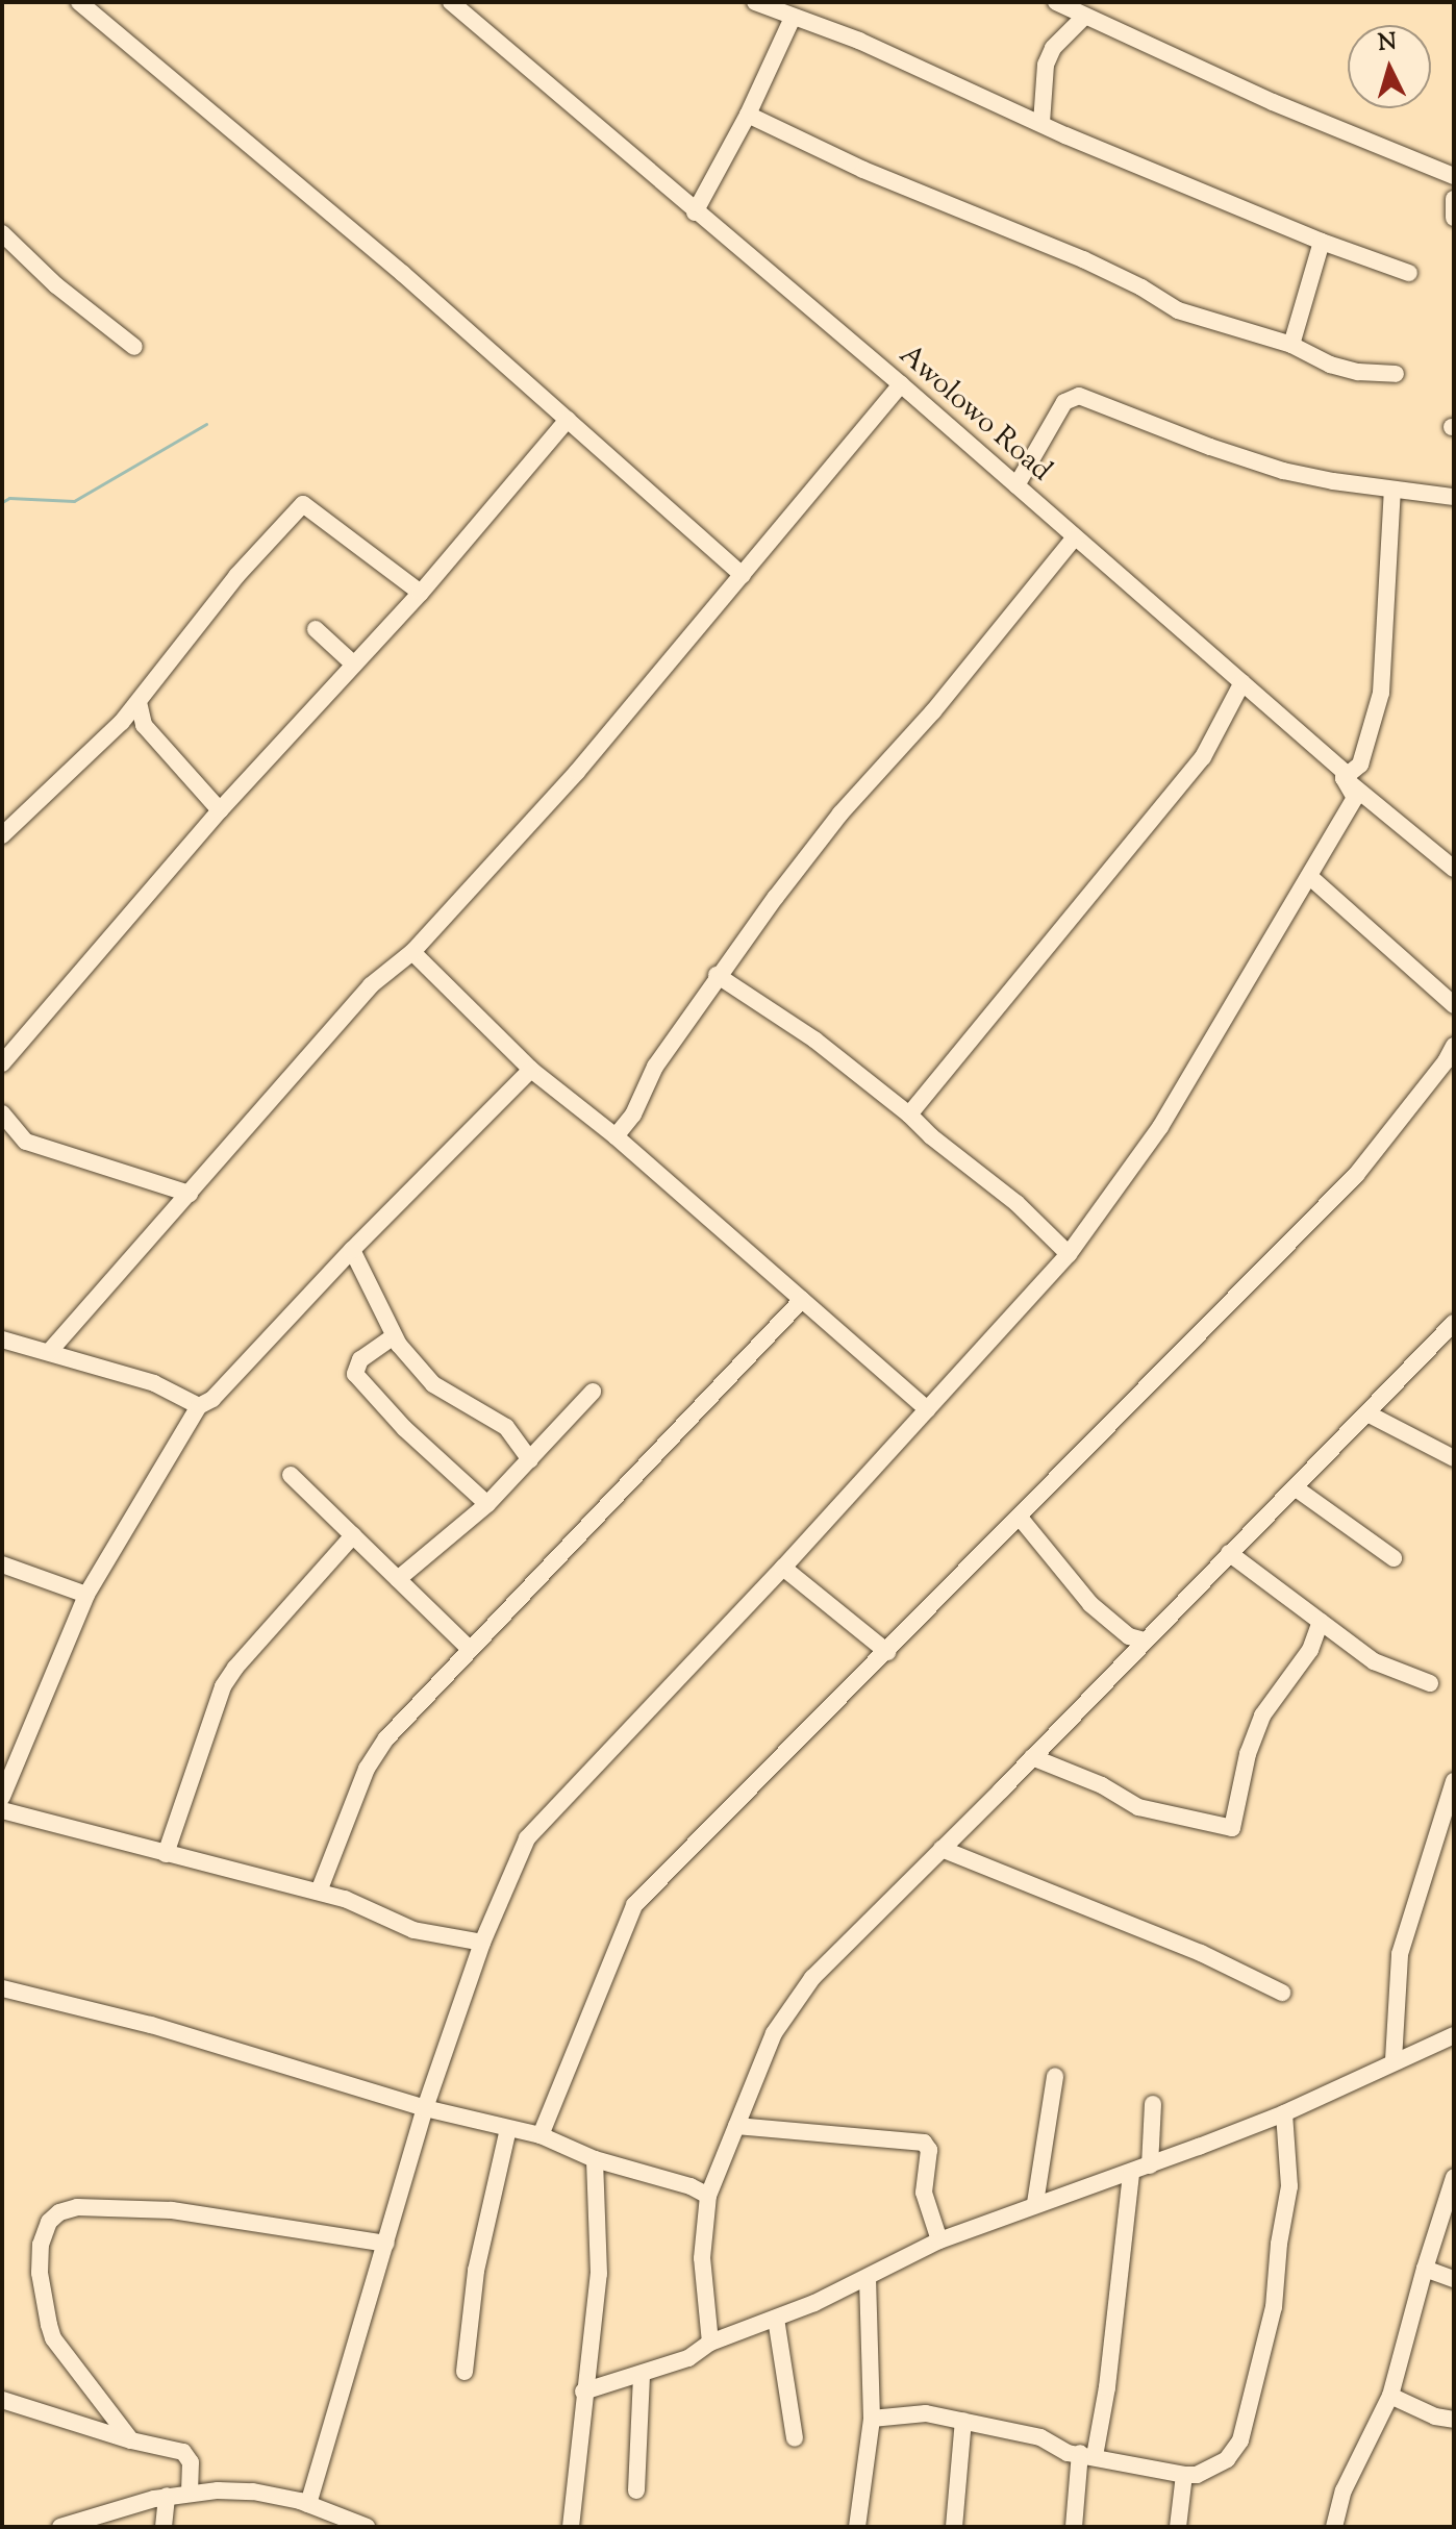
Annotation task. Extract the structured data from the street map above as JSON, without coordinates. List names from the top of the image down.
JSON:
{
  "streets": {
    "street": ["Awolowo Road"]
  },
  "north": "top"
}
